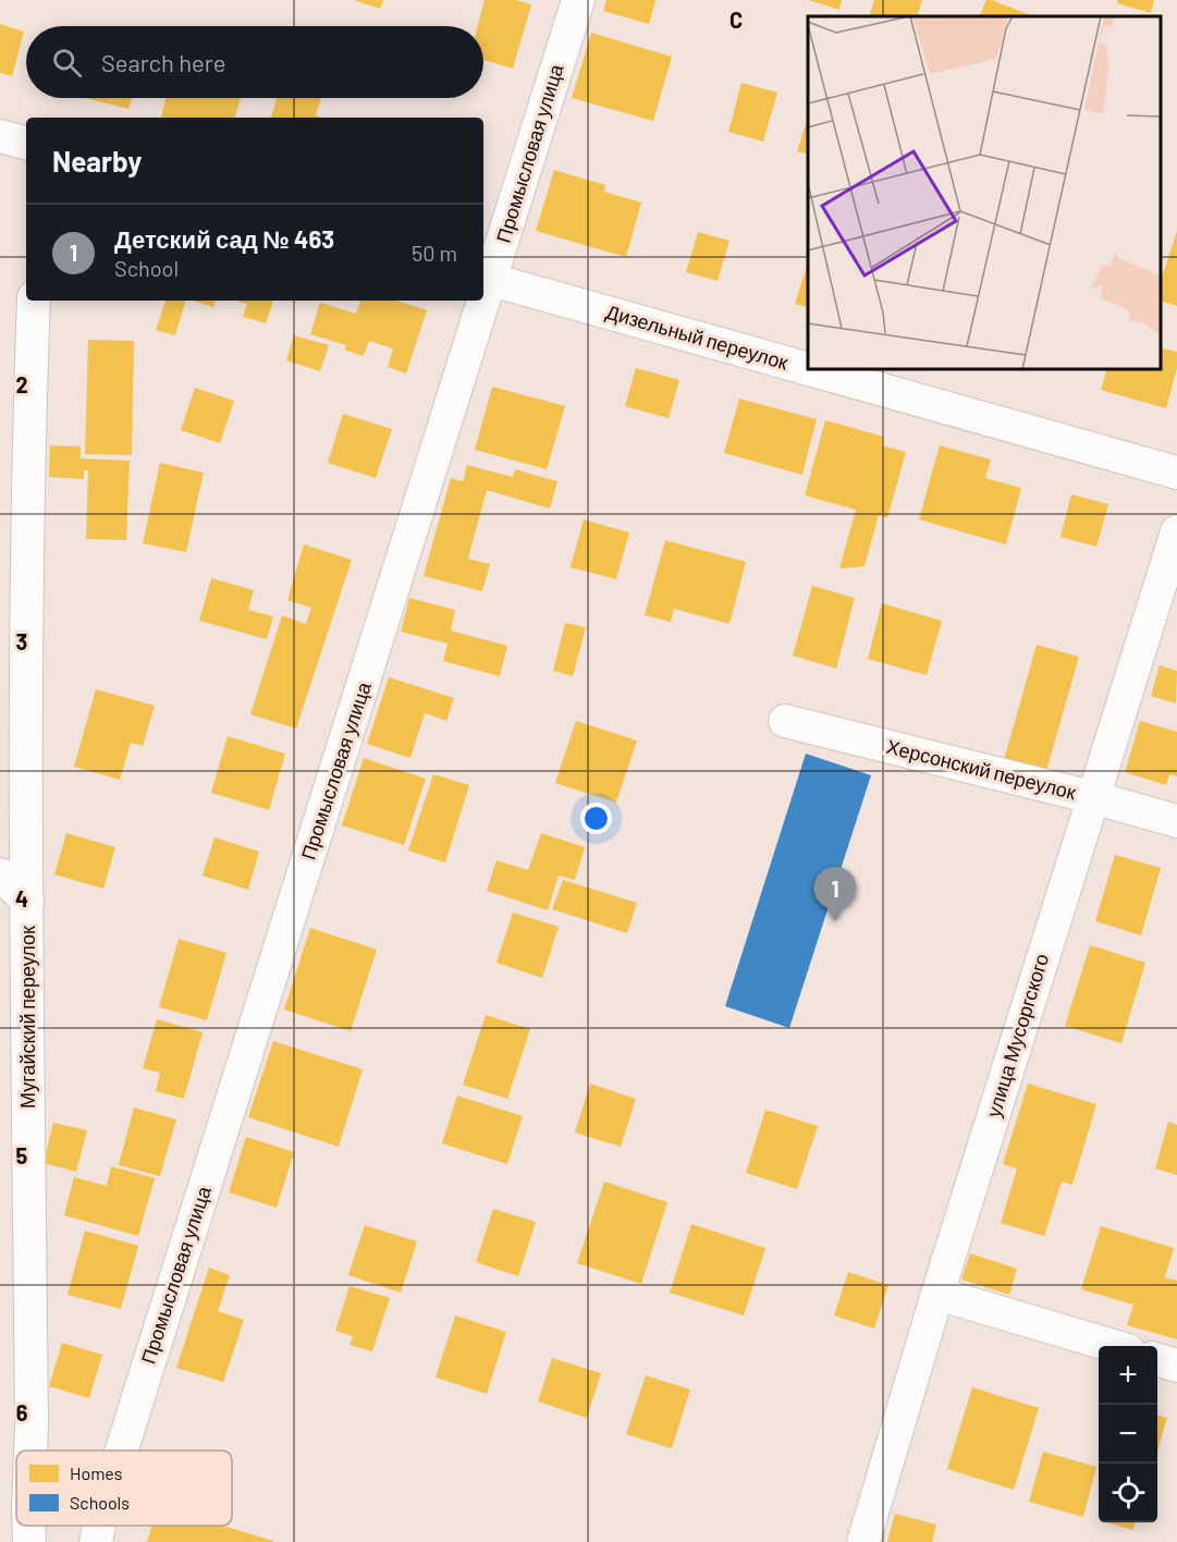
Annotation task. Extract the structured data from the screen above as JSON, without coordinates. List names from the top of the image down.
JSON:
{
  "streets": {
    "street": [
      "Промысловая улица",
      "Дизельный переулок",
      "Херсонский переулок",
      "Мугайский переулок",
      "улица Мусоргского"
    ]
  },
  "crossings": [
    ["Промысловая улица", "Дизельный переулок"],
    ["Херсонский переулок", "улица Мусоргского"]
  ],
  "legend": ["Homes", "Schools"],
  "page": {
    "search": "Search here",
    "heading": "Nearby",
    "list": [
      {
        "mark": "1",
        "name": "Детский сад № 463",
        "note": "School",
        "value": "50 m"
      }
    ],
    "pins": "1",
    "map_buttons": ["+", "−"]
  },
  "grid": {
    "columns": ["C"],
    "rows": [
      "2",
      "3",
      "4",
      "5",
      "6"
    ]
  }
}
